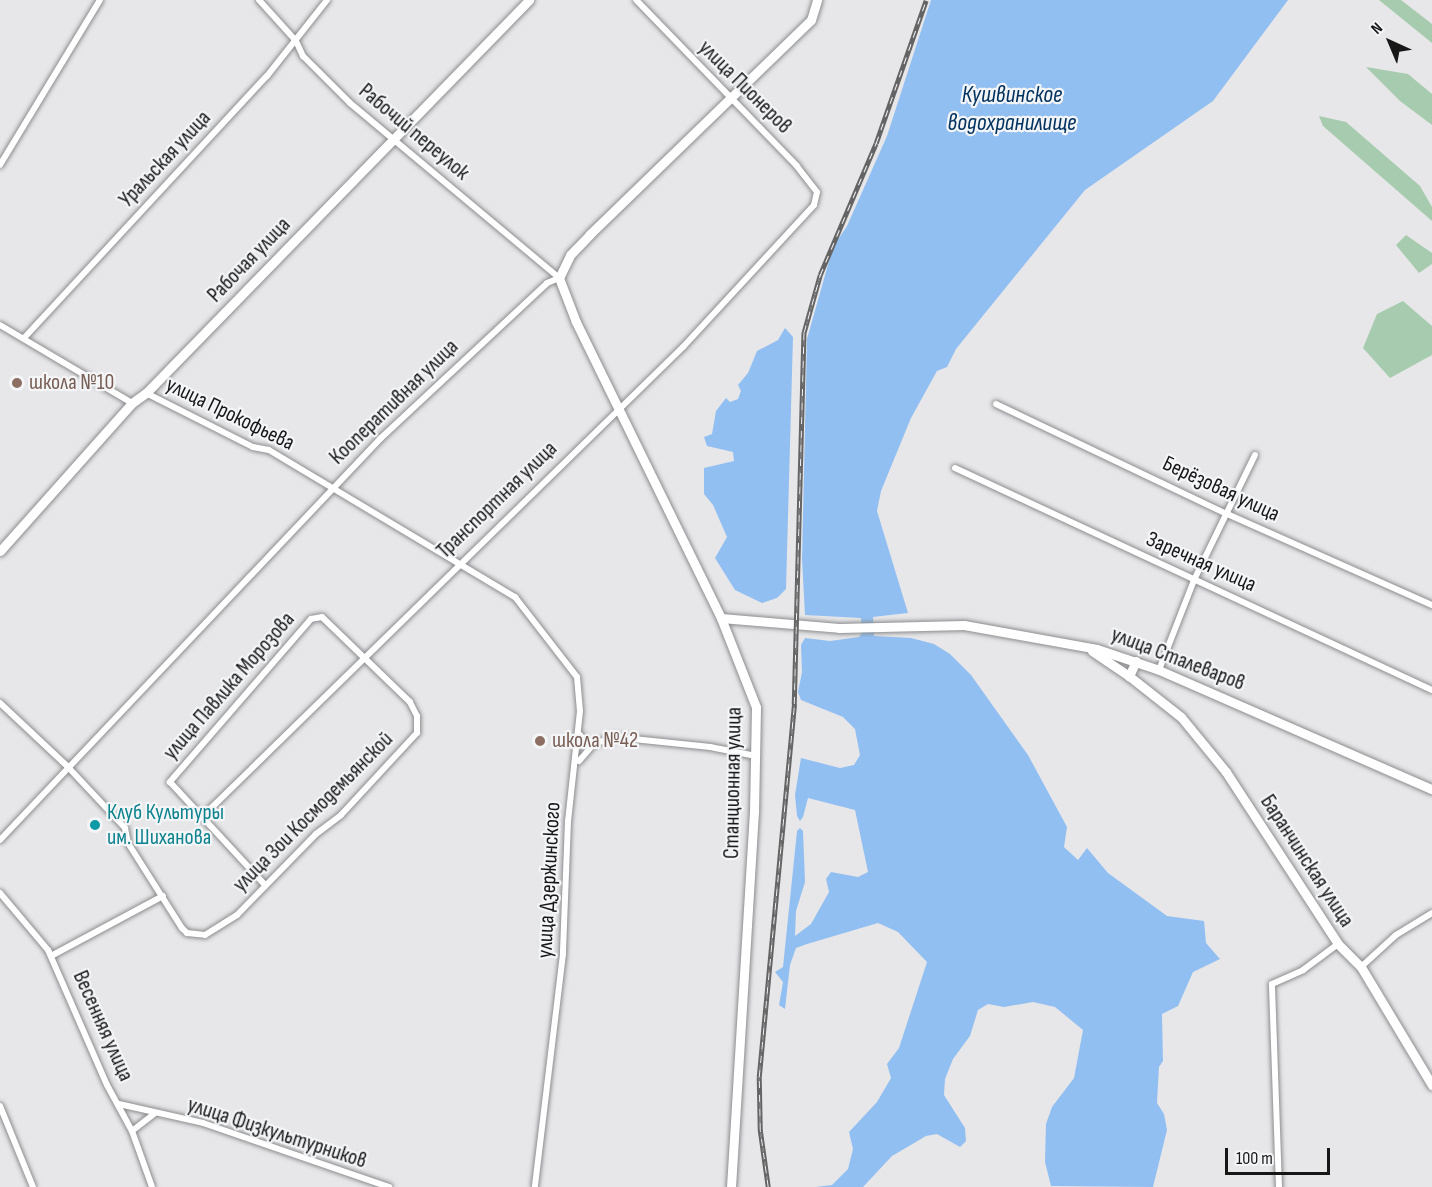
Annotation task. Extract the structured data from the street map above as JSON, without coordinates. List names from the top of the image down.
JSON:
{
  "streets": {
    "street": [
      "улица Пионеров",
      "Рабочий переулок",
      "Уральская улица",
      "Рабочая улица",
      "Кооперативная улица",
      "улица Прокофьева",
      "Берёзовая улица",
      "Транспортная улица",
      "Заречная улица",
      "улица Сталеваров",
      "улица Павлика Морозова",
      "Станционная улица",
      "улица Зои Космодемьянской",
      "Баранчинская улица",
      "улица Дзержинского",
      "Весенняя улица",
      "улица Физкультурников"
    ]
  },
  "crossings": [
    ["улица Пионеров", "Кооперативная улица"],
    ["улица Пионеров", "Транспортная улица"],
    ["Рабочий переулок", "Уральская улица"],
    ["Рабочий переулок", "Рабочая улица"],
    ["Рабочий переулок", "Кооперативная улица"],
    ["Рабочий переулок", "Станционная улица"],
    ["Уральская улица", "улица Прокофьева"],
    ["Рабочая улица", "улица Прокофьева"],
    ["Кооперативная улица", "улица Прокофьева"],
    ["Кооперативная улица", "Станционная улица"],
    ["улица Прокофьева", "Транспортная улица"],
    ["улица Прокофьева", "улица Дзержинского"],
    ["Транспортная улица", "улица Павлика Морозова"],
    ["Транспортная улица", "Станционная улица"],
    ["Транспортная улица", "улица Зои Космодемьянской"],
    ["улица Сталеваров", "Станционная улица"],
    ["улица Сталеваров", "Баранчинская улица"],
    ["улица Павлика Морозова", "улица Зои Космодемьянской"],
    ["Весенняя улица", "улица Физкультурников"]
  ],
  "water": ["Кушвинское водохранилище"],
  "places": ["школа №10", "школа №42", "Клуб Культуры им. Шиханова"],
  "scale_bar": "100 m",
  "north": "top left"
}
